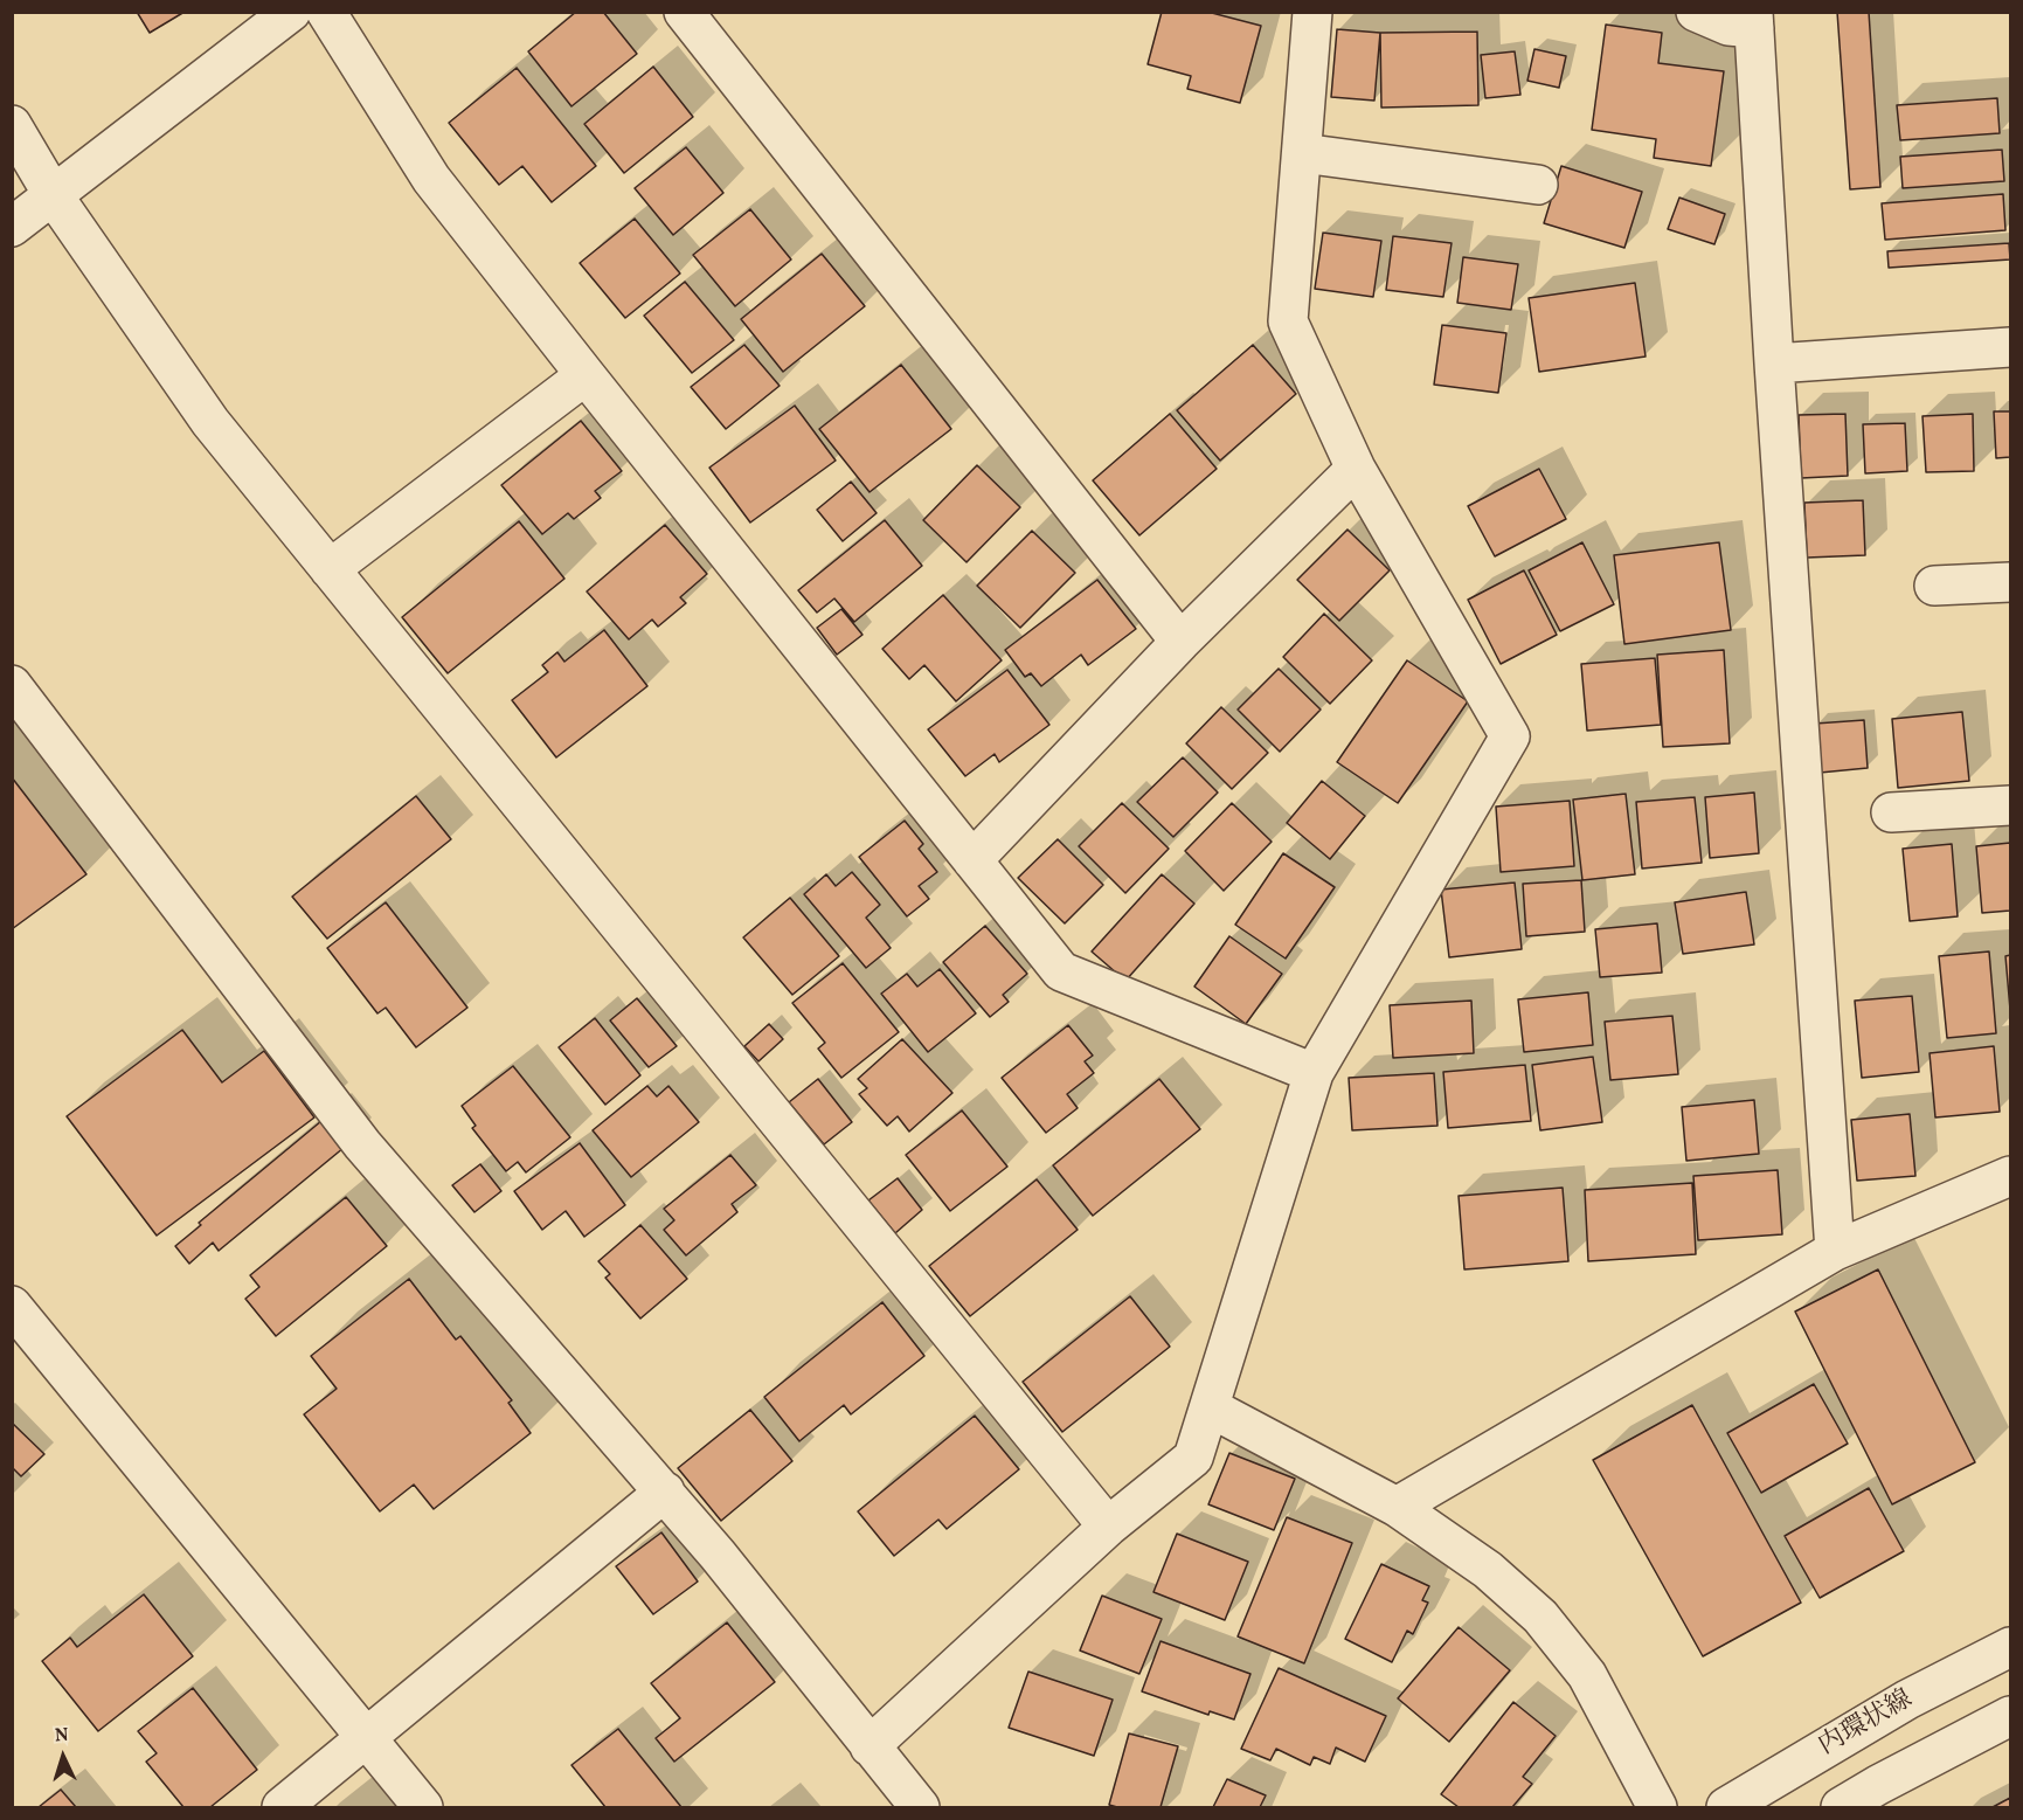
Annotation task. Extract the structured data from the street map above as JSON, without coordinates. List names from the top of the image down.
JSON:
{
  "streets": {
    "street": ["内環状線"]
  },
  "north": "top"
}
